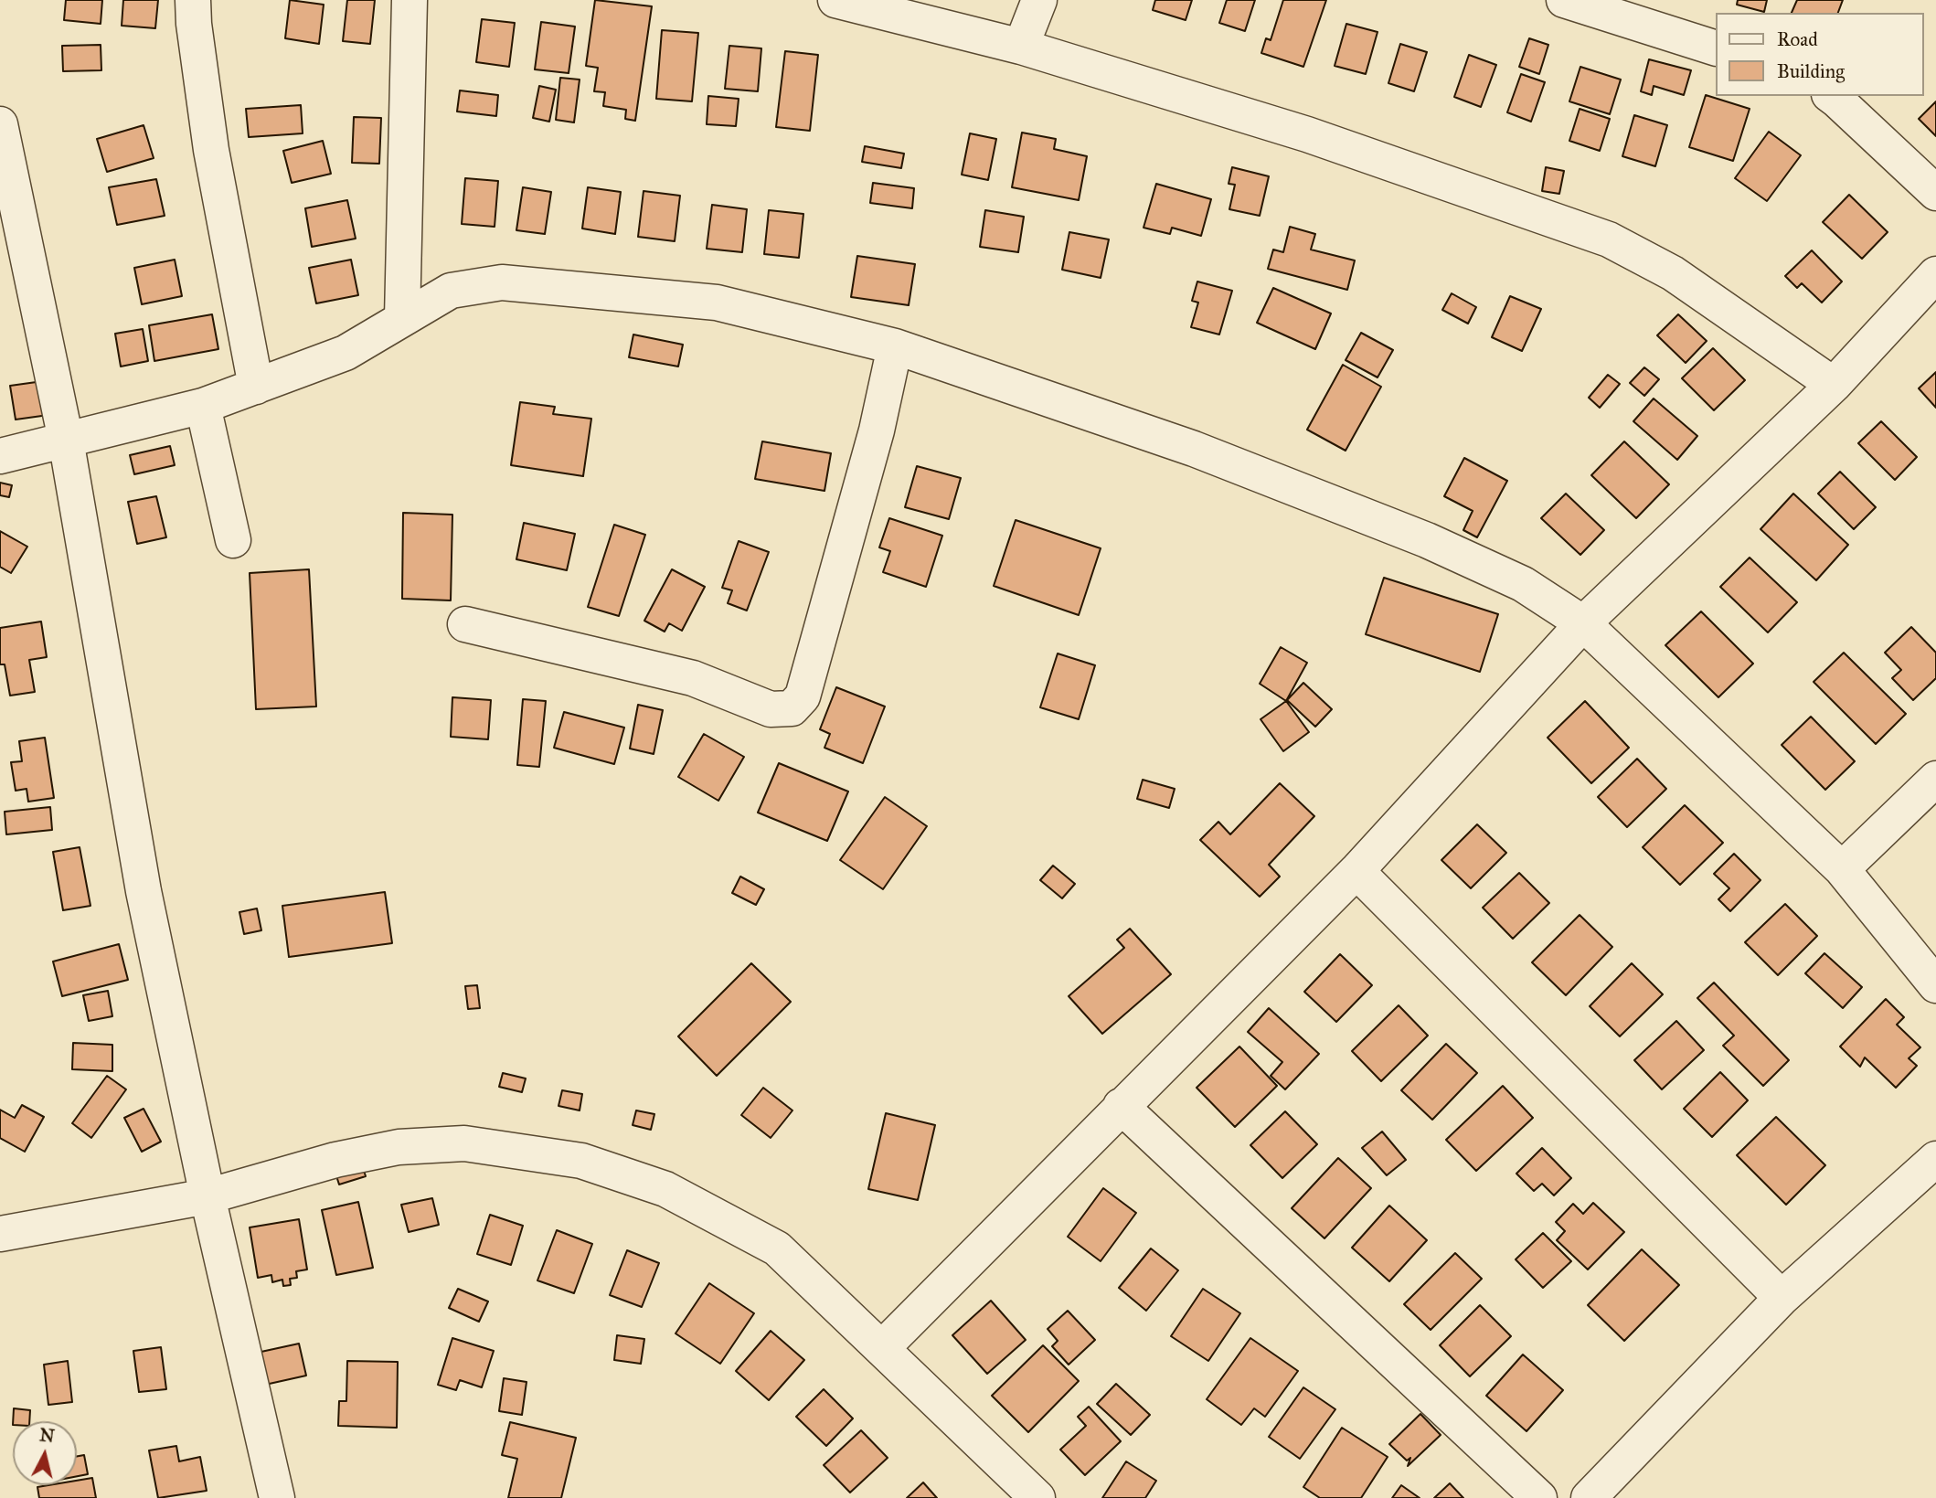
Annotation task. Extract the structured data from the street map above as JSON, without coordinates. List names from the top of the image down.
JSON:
{
  "legend": ["Road", "Building"],
  "north": "top"
}
